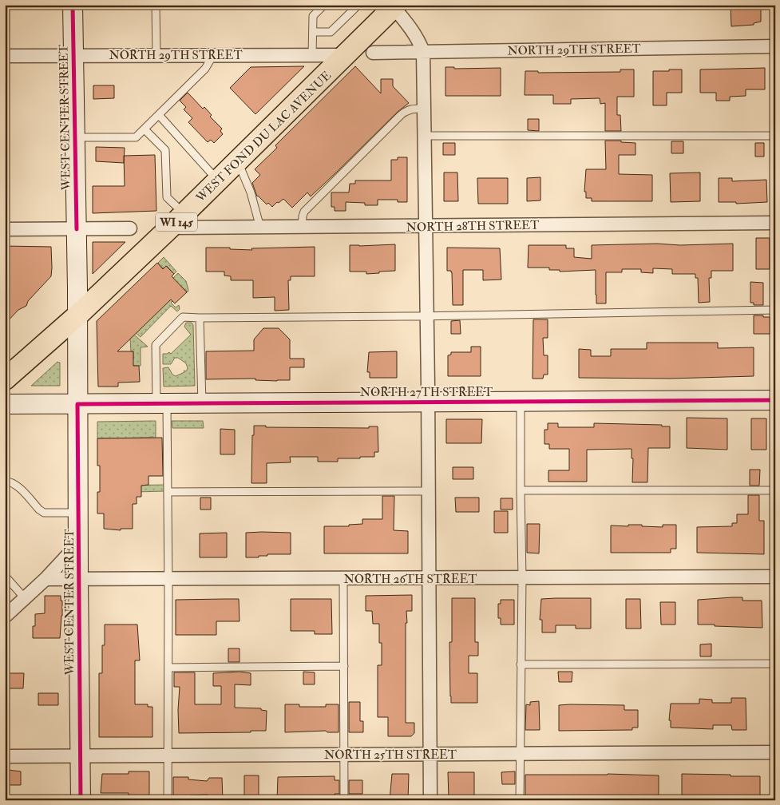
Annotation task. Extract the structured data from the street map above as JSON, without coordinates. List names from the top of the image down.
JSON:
{
  "streets": {
    "main road": ["WEST FOND DU LAC AVENUE", "WI 145"],
    "street": [
      "NORTH 29TH STREET",
      "WEST CENTER STREET",
      "NORTH 28TH STREET",
      "NORTH 27TH STREET",
      "NORTH 26TH STREET",
      "NORTH 25TH STREET"
    ]
  },
  "crossings": [
    ["NORTH 29TH STREET", "WEST CENTER STREET"],
    ["NORTH 29TH STREET", "WEST FOND DU LAC AVENUE"],
    ["WEST CENTER STREET", "WEST FOND DU LAC AVENUE"],
    ["WEST CENTER STREET", "NORTH 27TH STREET"],
    ["WEST CENTER STREET", "NORTH 26TH STREET"],
    ["WEST CENTER STREET", "NORTH 25TH STREET"],
    ["WEST FOND DU LAC AVENUE", "NORTH 28TH STREET"]
  ]
}
